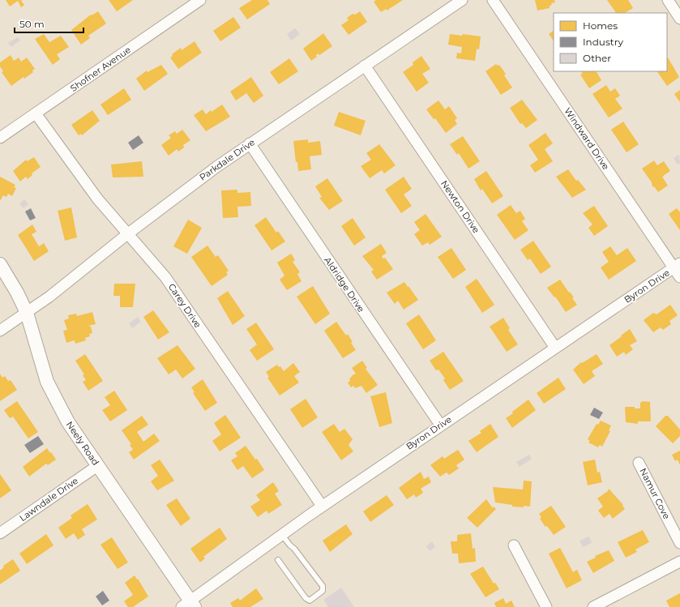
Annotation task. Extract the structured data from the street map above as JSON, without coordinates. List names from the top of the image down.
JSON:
{
  "streets": {
    "street": [
      "Shofner Avenue",
      "Windward Drive",
      "Parkdale Drive",
      "Newton Drive",
      "Aldridge Drive",
      "Byron Drive",
      "Carey Drive",
      "Neely Road",
      "Namur Cove",
      "Lawndale Drive"
    ]
  },
  "crossings": [
    ["Shofner Avenue", "Carey Drive"],
    ["Windward Drive", "Byron Drive"],
    ["Parkdale Drive", "Newton Drive"],
    ["Parkdale Drive", "Aldridge Drive"],
    ["Parkdale Drive", "Carey Drive"],
    ["Parkdale Drive", "Neely Road"],
    ["Newton Drive", "Byron Drive"],
    ["Aldridge Drive", "Byron Drive"],
    ["Byron Drive", "Carey Drive"],
    ["Byron Drive", "Neely Road"],
    ["Neely Road", "Lawndale Drive"]
  ],
  "legend": ["Homes", "Industry", "Other"],
  "scale_bar": "50 m"
}
